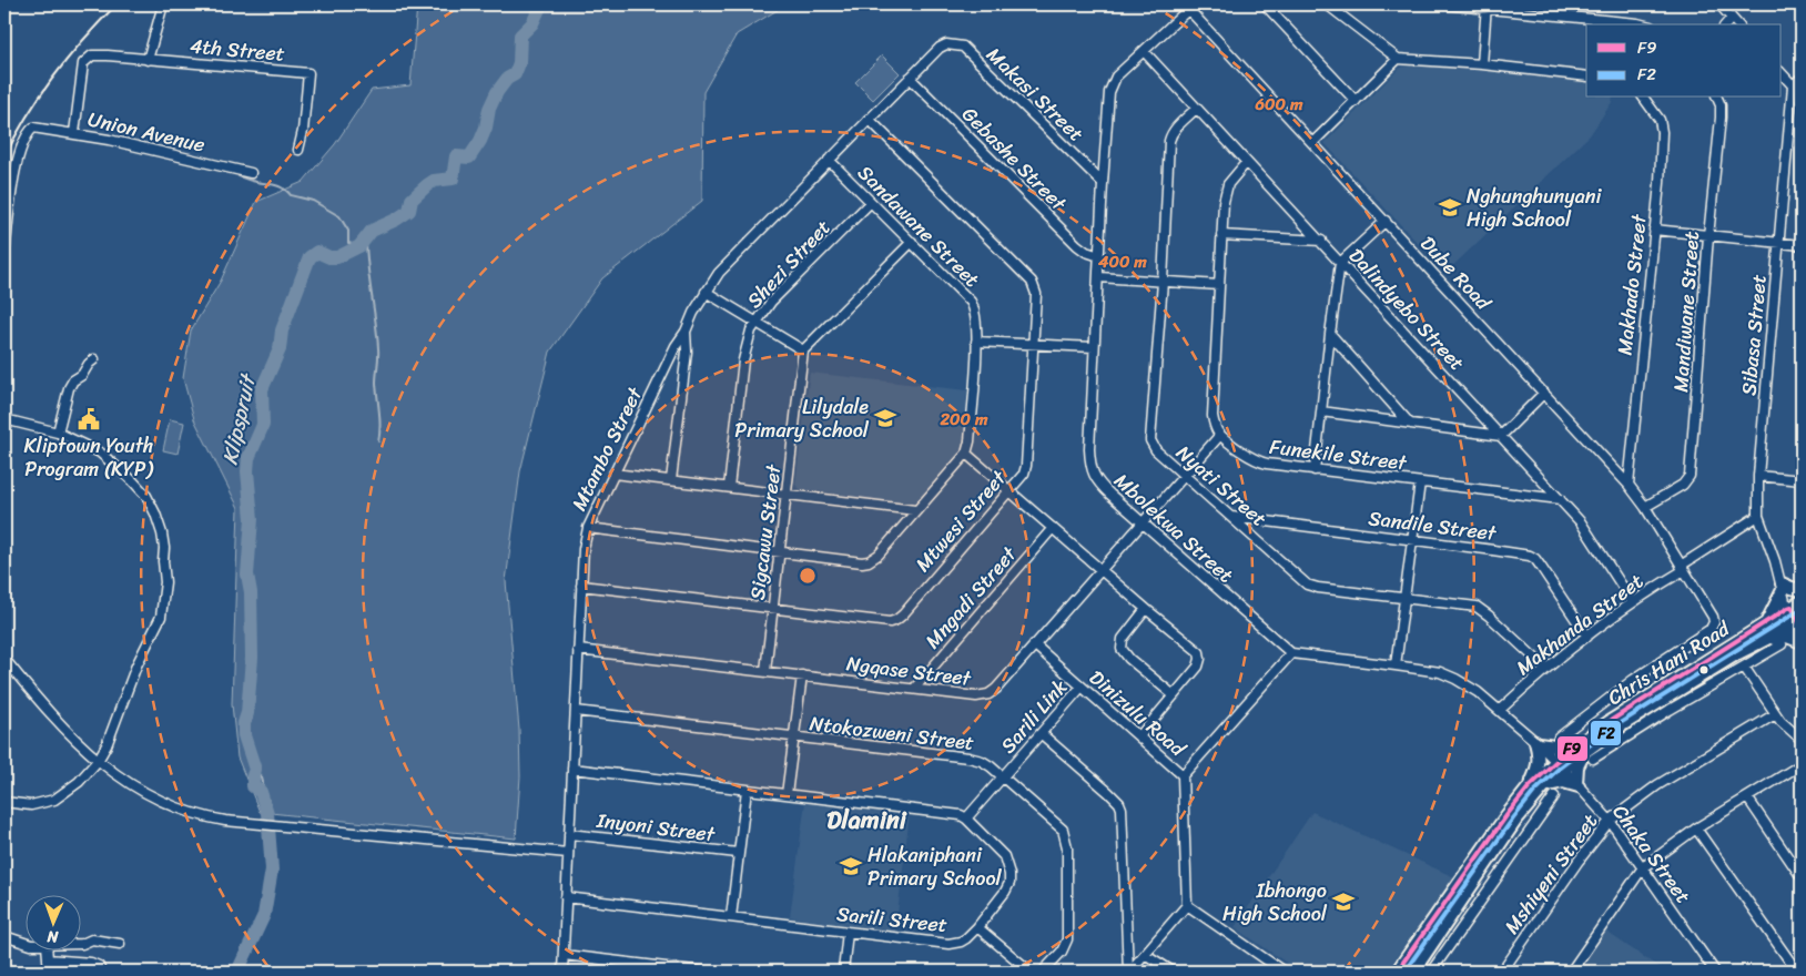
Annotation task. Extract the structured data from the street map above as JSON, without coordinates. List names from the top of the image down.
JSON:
{
  "streets": {
    "main road": ["Chris Hani Road"],
    "street": [
      "4th Street",
      "Makasi Street",
      "Union Avenue",
      "Gebashe Street",
      "Sandawane Street",
      "Shezi Street",
      "Dube Road",
      "Makhado Street",
      "Dalindyebo Street",
      "Mandiwane Street",
      "Sibasa Street",
      "Mtambo Street",
      "Funekile Street",
      "Nyati Street",
      "Mtwesi Street",
      "Sandile Street",
      "Mbolekwa Street",
      "Sigcawu Street",
      "Mngadi Street",
      "Makhanda Street",
      "Ngqase Street",
      "Dinizulu Road",
      "Sarili Link",
      "Ntokozweni Street",
      "Inyoni Street",
      "Chaka Street",
      "Mshiyeni Street",
      "Sarili Street"
    ]
  },
  "crossings": [
    ["4th Street", "Union Avenue"],
    ["Makasi Street", "Mtambo Street"],
    ["Makasi Street", "Mbolekwa Street"],
    ["Gebashe Street", "Mtambo Street"],
    ["Gebashe Street", "Mbolekwa Street"],
    ["Sandawane Street", "Shezi Street"],
    ["Sandawane Street", "Mtambo Street"],
    ["Dube Road", "Makhado Street"],
    ["Dube Road", "Mandiwane Street"],
    ["Dube Road", "Mbolekwa Street"],
    ["Dube Road", "Makhanda Street"],
    ["Dalindyebo Street", "Funekile Street"],
    ["Dalindyebo Street", "Nyati Street"],
    ["Dalindyebo Street", "Mbolekwa Street"],
    ["Dalindyebo Street", "Makhanda Street"],
    ["Sibasa Street", "Makhanda Street"],
    ["Sibasa Street", "Chris Hani Road"],
    ["Mtambo Street", "Mtwesi Street"],
    ["Mtambo Street", "Ngqase Street"],
    ["Mtambo Street", "Ntokozweni Street"],
    ["Mtambo Street", "Inyoni Street"],
    ["Mtambo Street", "Sarili Street"],
    ["Funekile Street", "Ngqase Street"],
    ["Nyati Street", "Sandile Street"],
    ["Nyati Street", "Makhanda Street"],
    ["Nyati Street", "Ngqase Street"],
    ["Mtwesi Street", "Sigcawu Street"],
    ["Sandile Street", "Makhanda Street"],
    ["Mbolekwa Street", "Ngqase Street"],
    ["Sigcawu Street", "Ngqase Street"],
    ["Mngadi Street", "Ngqase Street"],
    ["Chris Hani Road", "Chaka Street"],
    ["Ngqase Street", "Dinizulu Road"],
    ["Dinizulu Road", "Sarili Link"],
    ["Sarili Link", "Ntokozweni Street"],
    ["Sarili Link", "Sarili Street"],
    ["Chaka Street", "Mshiyeni Street"]
  ],
  "districts": ["Dlamini"],
  "water": ["Klipspruit"],
  "places": {
    "school or university": [
      "Nghunghunyani High School",
      "Lilydale Primary School",
      "Hlakaniphani Primary School",
      "Ibhongo High School"
    ],
    "public building": ["Kliptown Youth Program (KYP)"]
  },
  "lines": ["transit line F9", "transit line F2"],
  "legend": ["F9", "F2"],
  "north": "bottom",
  "rings": ["600 m", "400 m", "200 m"]
}
